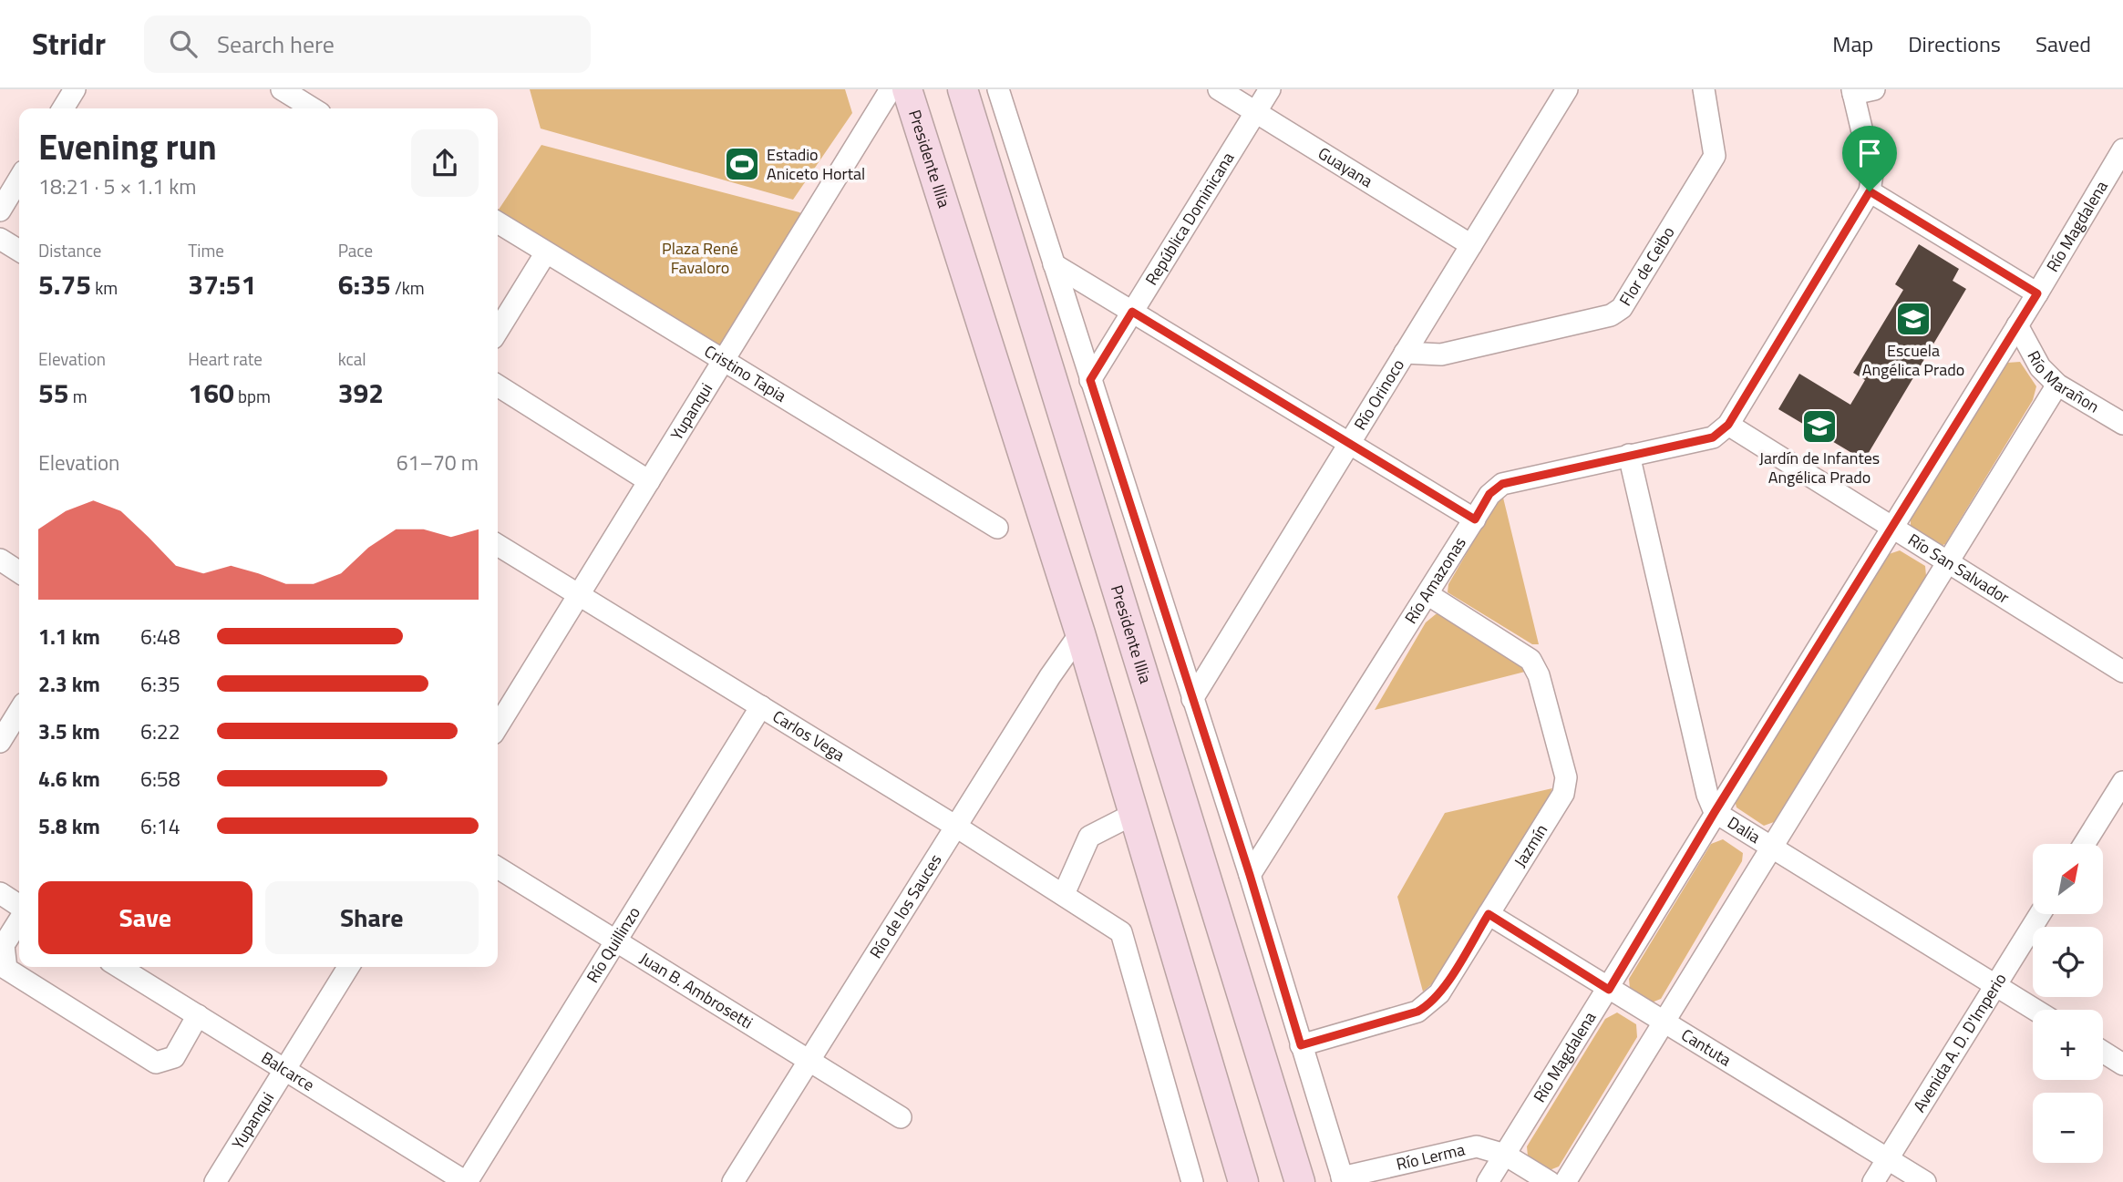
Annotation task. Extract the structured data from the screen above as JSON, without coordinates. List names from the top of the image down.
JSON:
{
  "streets": {
    "main road": ["Presidente Illia"],
    "street": [
      "Guayana",
      "República Dominicana",
      "Río Magdalena",
      "Flor de Ceibo",
      "Cristino Tapia",
      "Río Marañon",
      "Río Orinoco",
      "Yupanqui",
      "Río San Salvador",
      "Río Amazonas",
      "Carlos Vega",
      "Dalia",
      "Jazmín",
      "Río de los Sauces",
      "Río Quillinzo",
      "Juan B. Ambrosetti",
      "Avenida A. D. D'Imperio",
      "Cantuta",
      "Balcarce",
      "Río Lerma"
    ]
  },
  "crossings": [
    ["Presidente Illia", "Río de los Sauces"],
    ["Guayana", "República Dominicana"],
    ["Guayana", "Río Orinoco"],
    ["Río Magdalena", "Río Marañon"],
    ["Río Magdalena", "Río San Salvador"],
    ["Río Magdalena", "Dalia"],
    ["Río Magdalena", "Cantuta"],
    ["Río Magdalena", "Río Lerma"],
    ["Flor de Ceibo", "Río Orinoco"],
    ["Cristino Tapia", "Yupanqui"],
    ["Yupanqui", "Carlos Vega"],
    ["Yupanqui", "Balcarce"],
    ["Río San Salvador", "Río Amazonas"],
    ["Río Amazonas", "Dalia"],
    ["Río Amazonas", "Jazmín"],
    ["Carlos Vega", "Río de los Sauces"],
    ["Carlos Vega", "Río Quillinzo"],
    ["Dalia", "Avenida A. D. D'Imperio"],
    ["Jazmín", "Cantuta"],
    ["Río de los Sauces", "Juan B. Ambrosetti"],
    ["Río Quillinzo", "Juan B. Ambrosetti"],
    ["Río Quillinzo", "Balcarce"],
    ["Avenida A. D. D'Imperio", "Cantuta"]
  ],
  "parks": ["Plaza René Favaloro"],
  "places": {
    "sports": ["Estadio Aniceto Hortal"],
    "school or university": ["Escuela Angélica Prado", "Jardín de Infantes Angélica Prado"]
  },
  "north": "top right",
  "page": {
    "header": "Stridr",
    "search": "Search here",
    "nav": ["Map", "Directions", "Saved"],
    "heading": ["Evening run", "18:21 · 5 × 1.1 km"],
    "stats": [
      ["Distance", "5.75 km"],
      ["Time", "37:51"],
      ["Pace", "6:35 /km"],
      ["Elevation", "55 m"],
      ["Heart rate", "160 bpm"],
      ["kcal", "392"]
    ],
    "chart": ["Elevation", "61–70 m"],
    "list": [
      {
        "name": "1.1 km",
        "note": "6:48"
      },
      {
        "name": "2.3 km",
        "note": "6:35"
      },
      {
        "name": "3.5 km",
        "note": "6:22"
      },
      {
        "name": "4.6 km",
        "note": "6:58"
      },
      {
        "name": "5.8 km",
        "note": "6:14"
      }
    ],
    "map_buttons": ["+", "−"],
    "buttons": ["Save", "Share"]
  }
}
